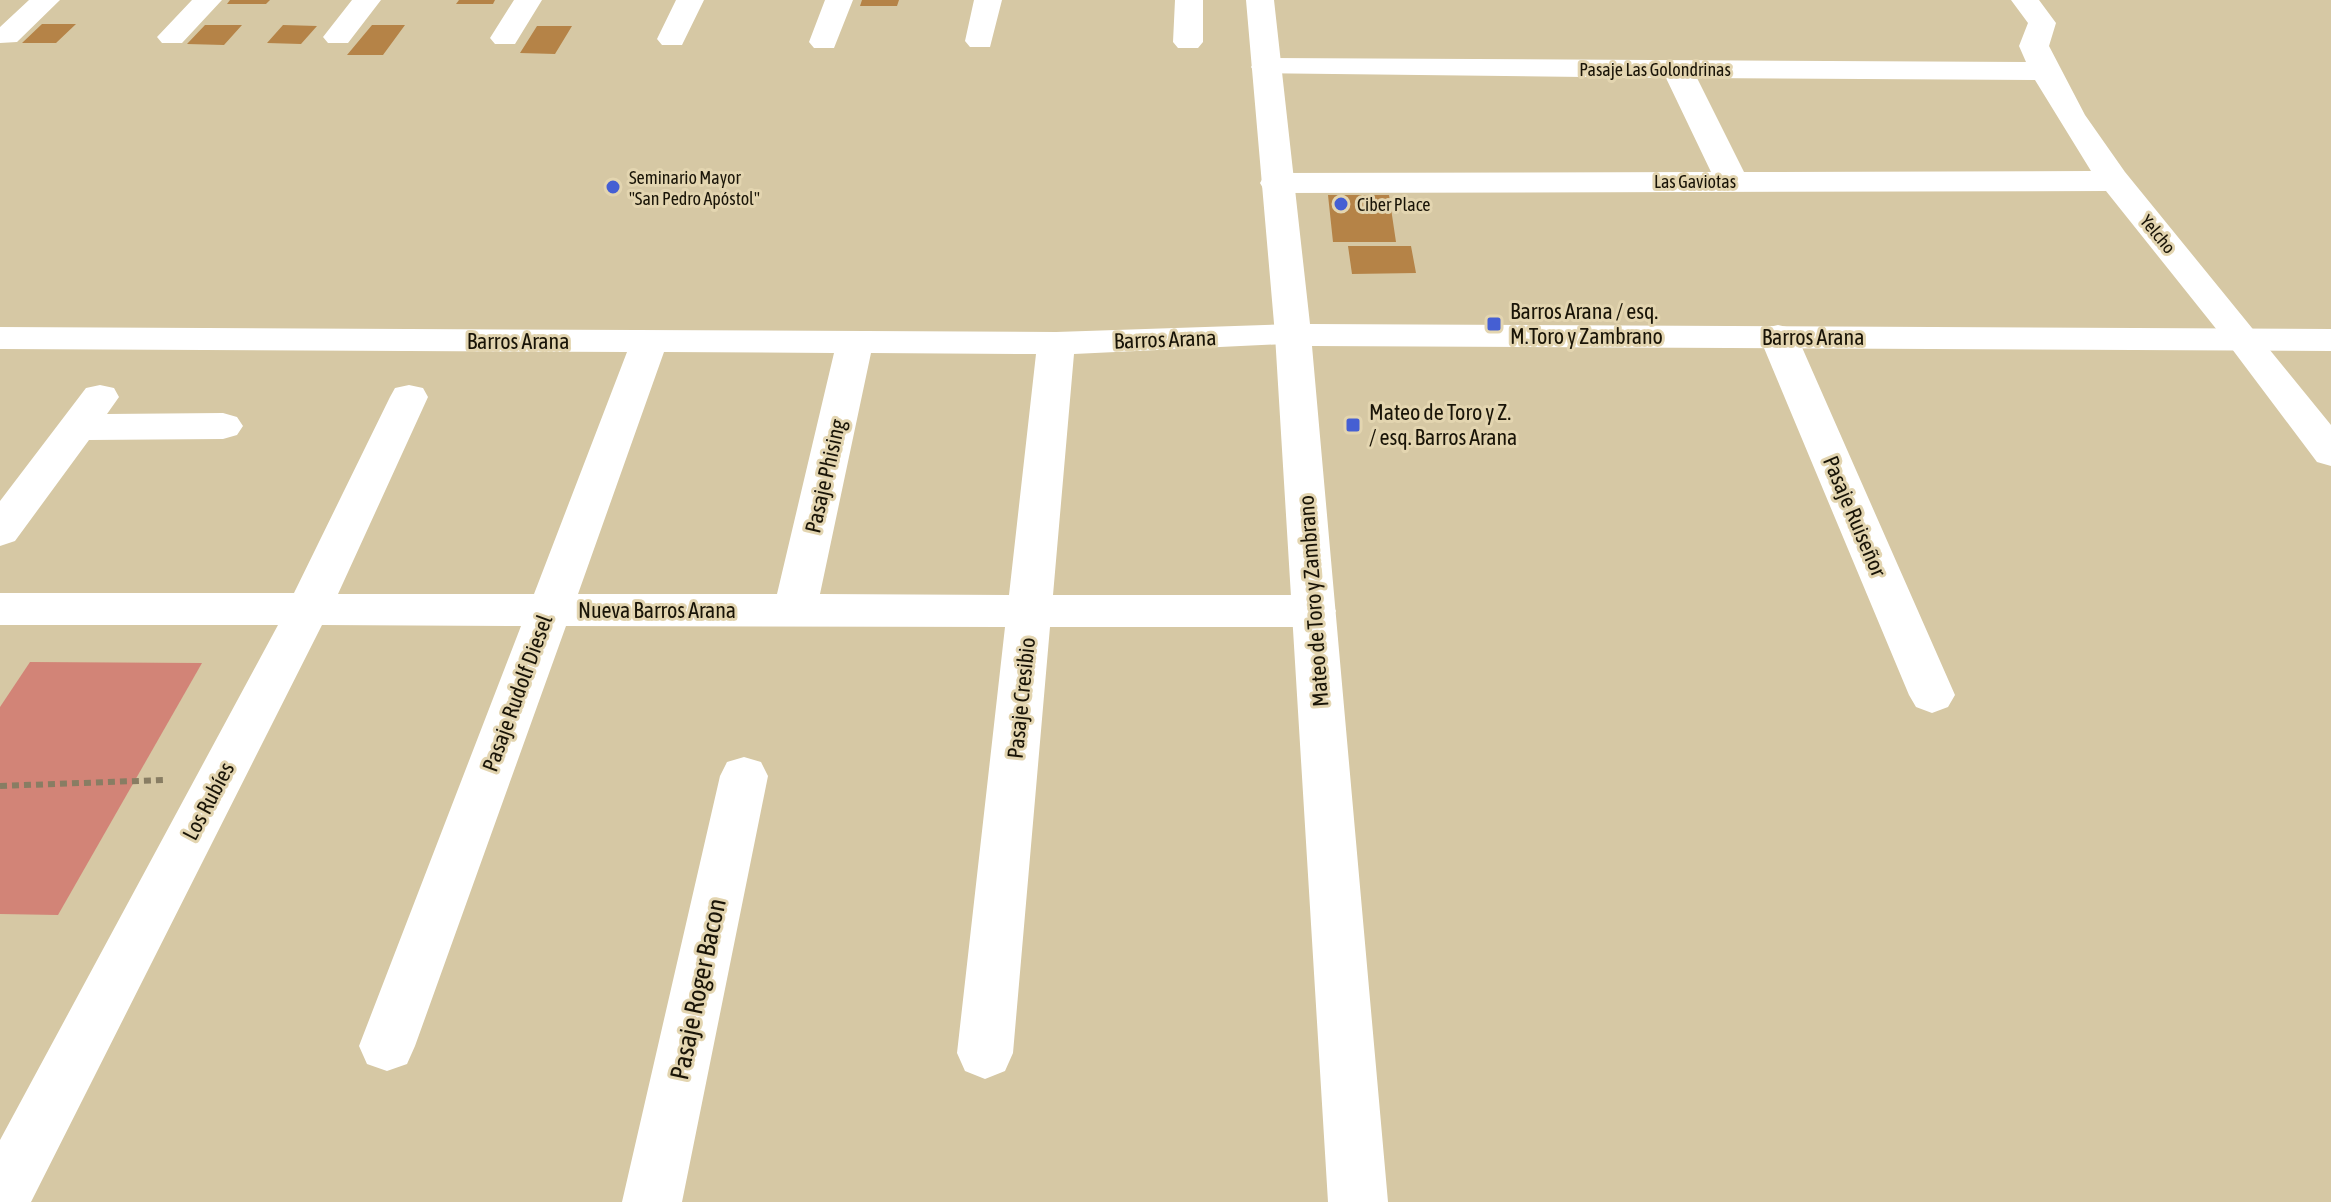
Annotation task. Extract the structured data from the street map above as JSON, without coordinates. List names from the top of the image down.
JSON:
{
  "streets": {
    "street": [
      "Pasaje Las Golondrinas",
      "Las Gaviotas",
      "Yelcho",
      "Barros Arana",
      "Pasaje Phising",
      "Pasaje Ruiseñor",
      "Mateo de Toro y Zambrano",
      "Nueva Barros Arana",
      "Pasaje Rudolf Diesel",
      "Pasaje Cresibio",
      "Los Rubíes",
      "Pasaje Roger Bacon"
    ]
  },
  "crossings": [
    ["Pasaje Las Golondrinas", "Yelcho"],
    ["Pasaje Las Golondrinas", "Mateo de Toro y Zambrano"],
    ["Las Gaviotas", "Yelcho"],
    ["Las Gaviotas", "Mateo de Toro y Zambrano"],
    ["Yelcho", "Barros Arana"],
    ["Barros Arana", "Pasaje Phising"],
    ["Barros Arana", "Pasaje Ruiseñor"],
    ["Barros Arana", "Mateo de Toro y Zambrano"],
    ["Barros Arana", "Pasaje Rudolf Diesel"],
    ["Barros Arana", "Pasaje Cresibio"],
    ["Pasaje Phising", "Nueva Barros Arana"],
    ["Mateo de Toro y Zambrano", "Nueva Barros Arana"],
    ["Nueva Barros Arana", "Pasaje Rudolf Diesel"],
    ["Nueva Barros Arana", "Pasaje Cresibio"],
    ["Nueva Barros Arana", "Los Rubíes"]
  ],
  "places": {
    "other": ["Seminario Mayor \"San Pedro Apóstol\"", "Ciber Place"],
    "transit": ["Barros Arana / esq. M.Toro y Zambrano", "Mateo de Toro y Z. / esq. Barros Arana"]
  }
}
